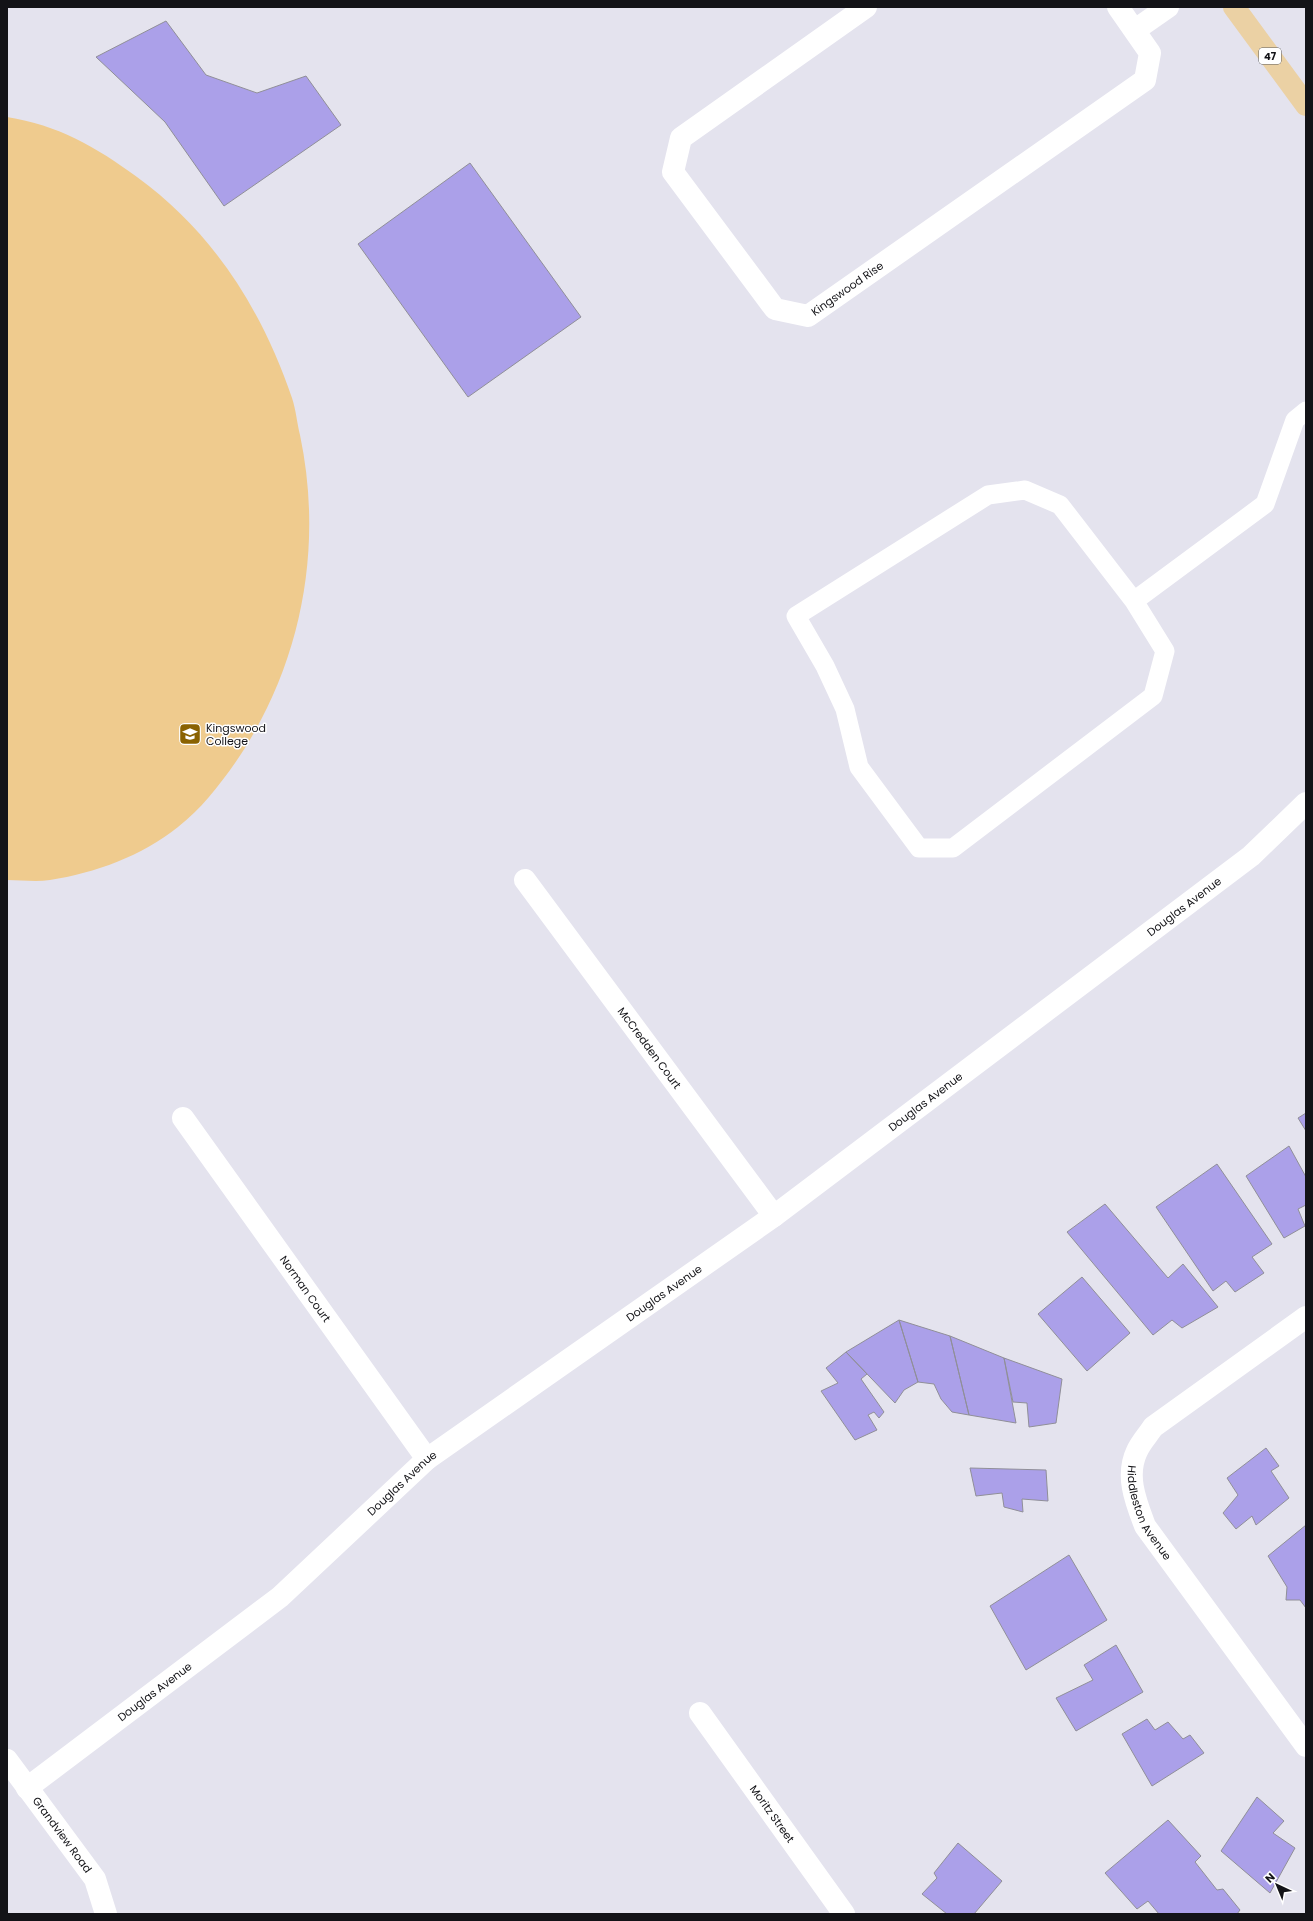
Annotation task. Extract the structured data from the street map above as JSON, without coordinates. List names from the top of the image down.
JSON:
{
  "streets": {
    "main road": ["47"],
    "street": [
      "Kingswood Rise",
      "Douglas Avenue",
      "McCredden Court",
      "Norman Court",
      "Hiddleston Avenue",
      "Moritz Street",
      "Grandview Road"
    ]
  },
  "crossings": [
    ["Douglas Avenue", "McCredden Court"],
    ["Douglas Avenue", "Norman Court"],
    ["Douglas Avenue", "Grandview Road"]
  ],
  "places": {
    "school or university": ["Kingswood College"]
  },
  "north": "top left"
}
